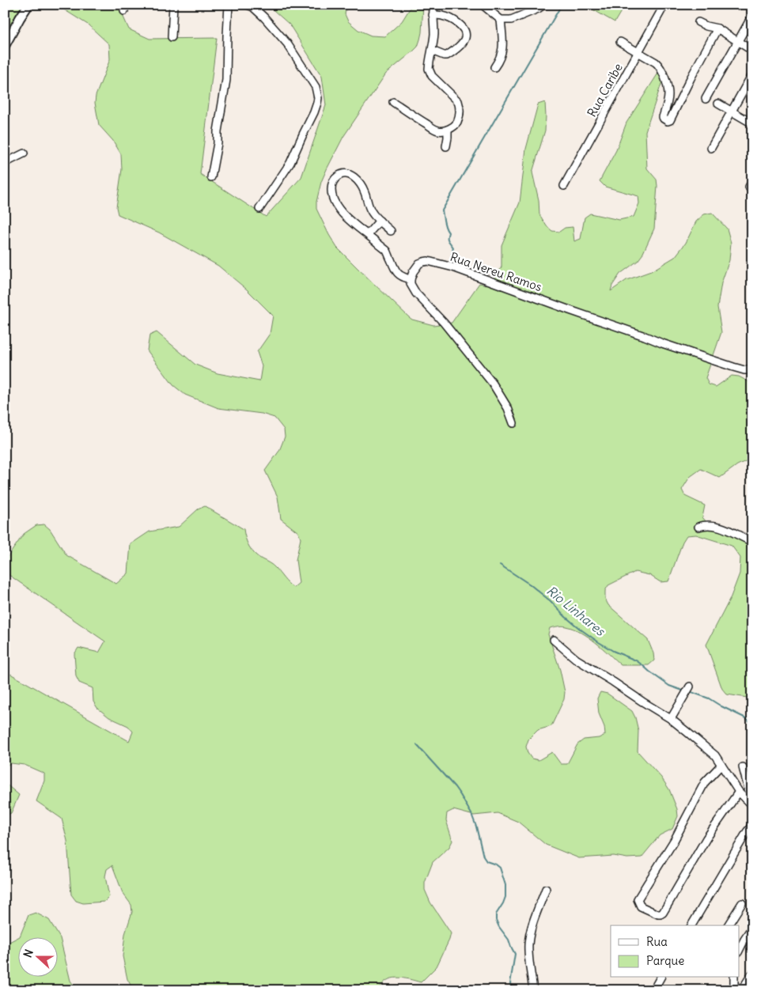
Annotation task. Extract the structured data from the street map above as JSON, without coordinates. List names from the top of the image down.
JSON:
{
  "streets": {
    "street": ["Rua Caribe", "Rua Nereu Ramos"]
  },
  "water": ["Rio Linhares"],
  "legend": ["Rua", "Parque"],
  "north": "left"
}
